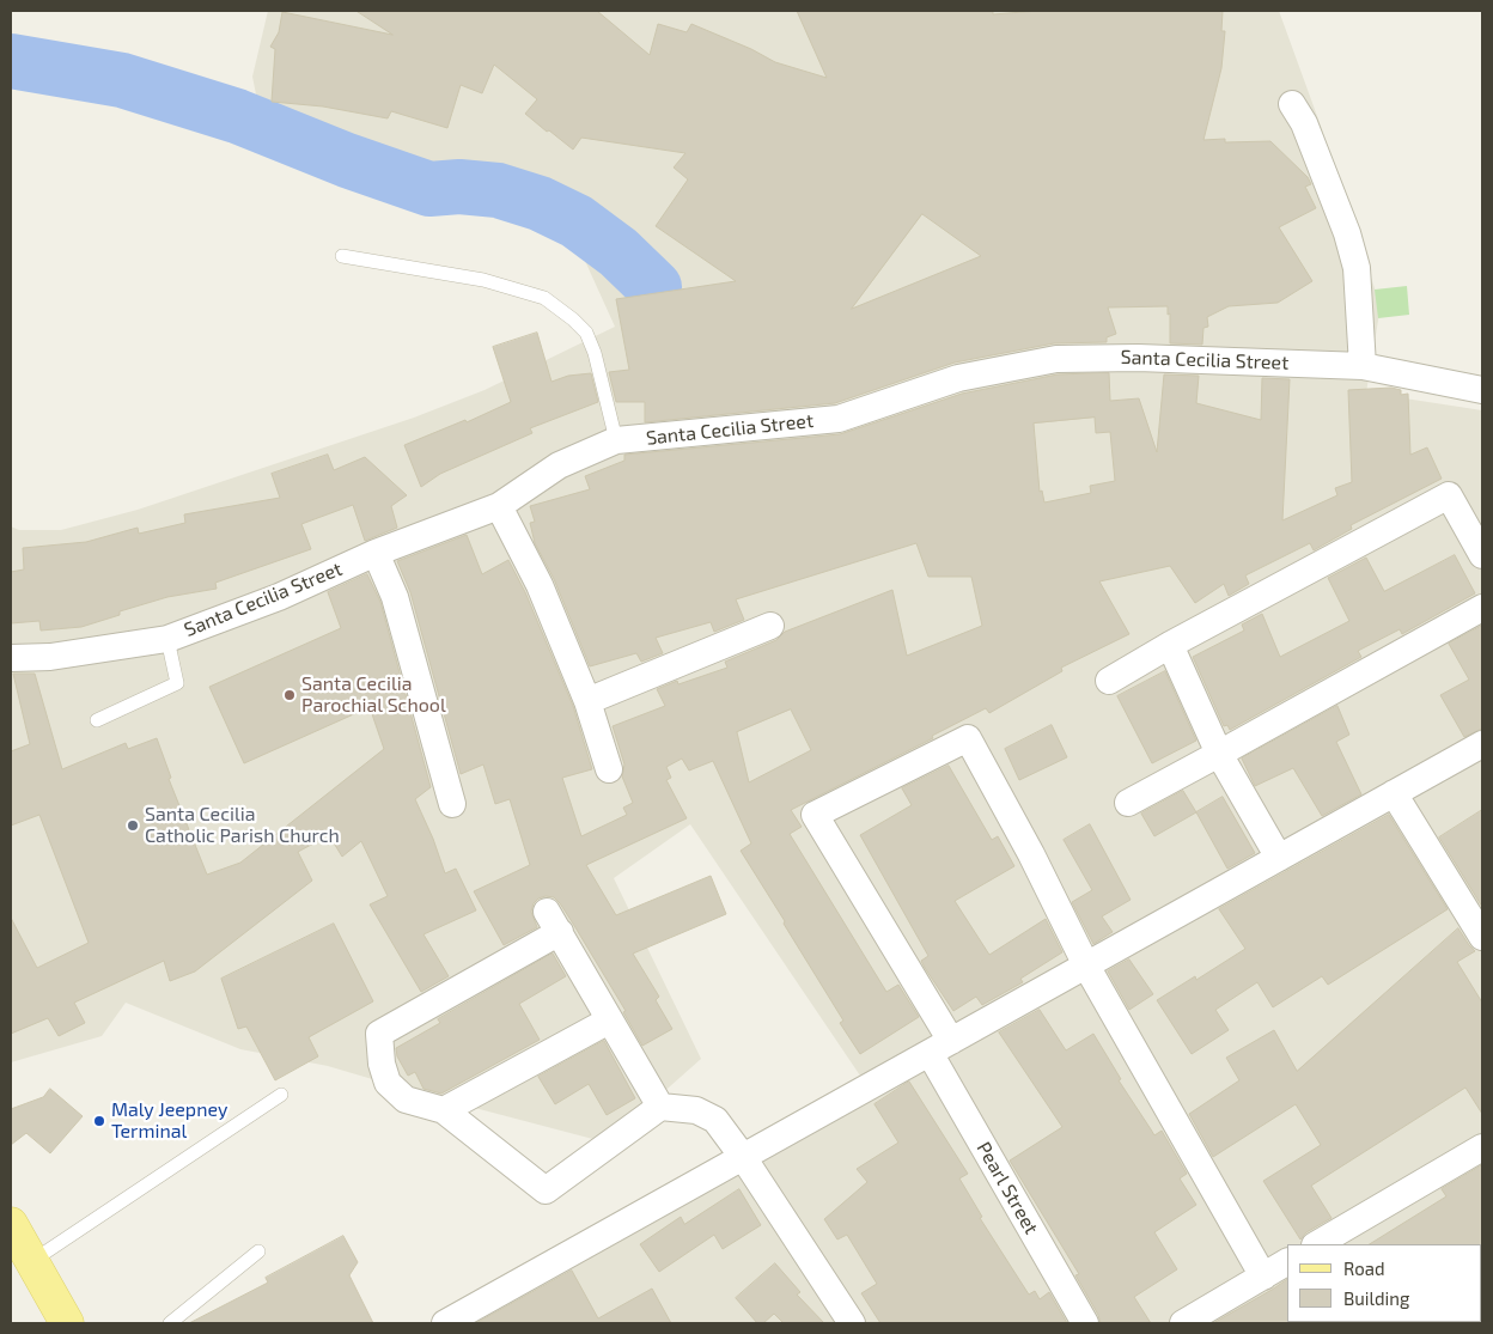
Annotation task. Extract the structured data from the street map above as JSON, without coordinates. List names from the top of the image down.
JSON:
{
  "streets": {
    "street": ["Santa Cecilia Street", "Pearl Street"]
  },
  "places": ["Santa Cecilia Parochial School", "Santa Cecilia Catholic Parish Church", "Maly Jeepney Terminal"],
  "legend": ["Road", "Building"]
}
